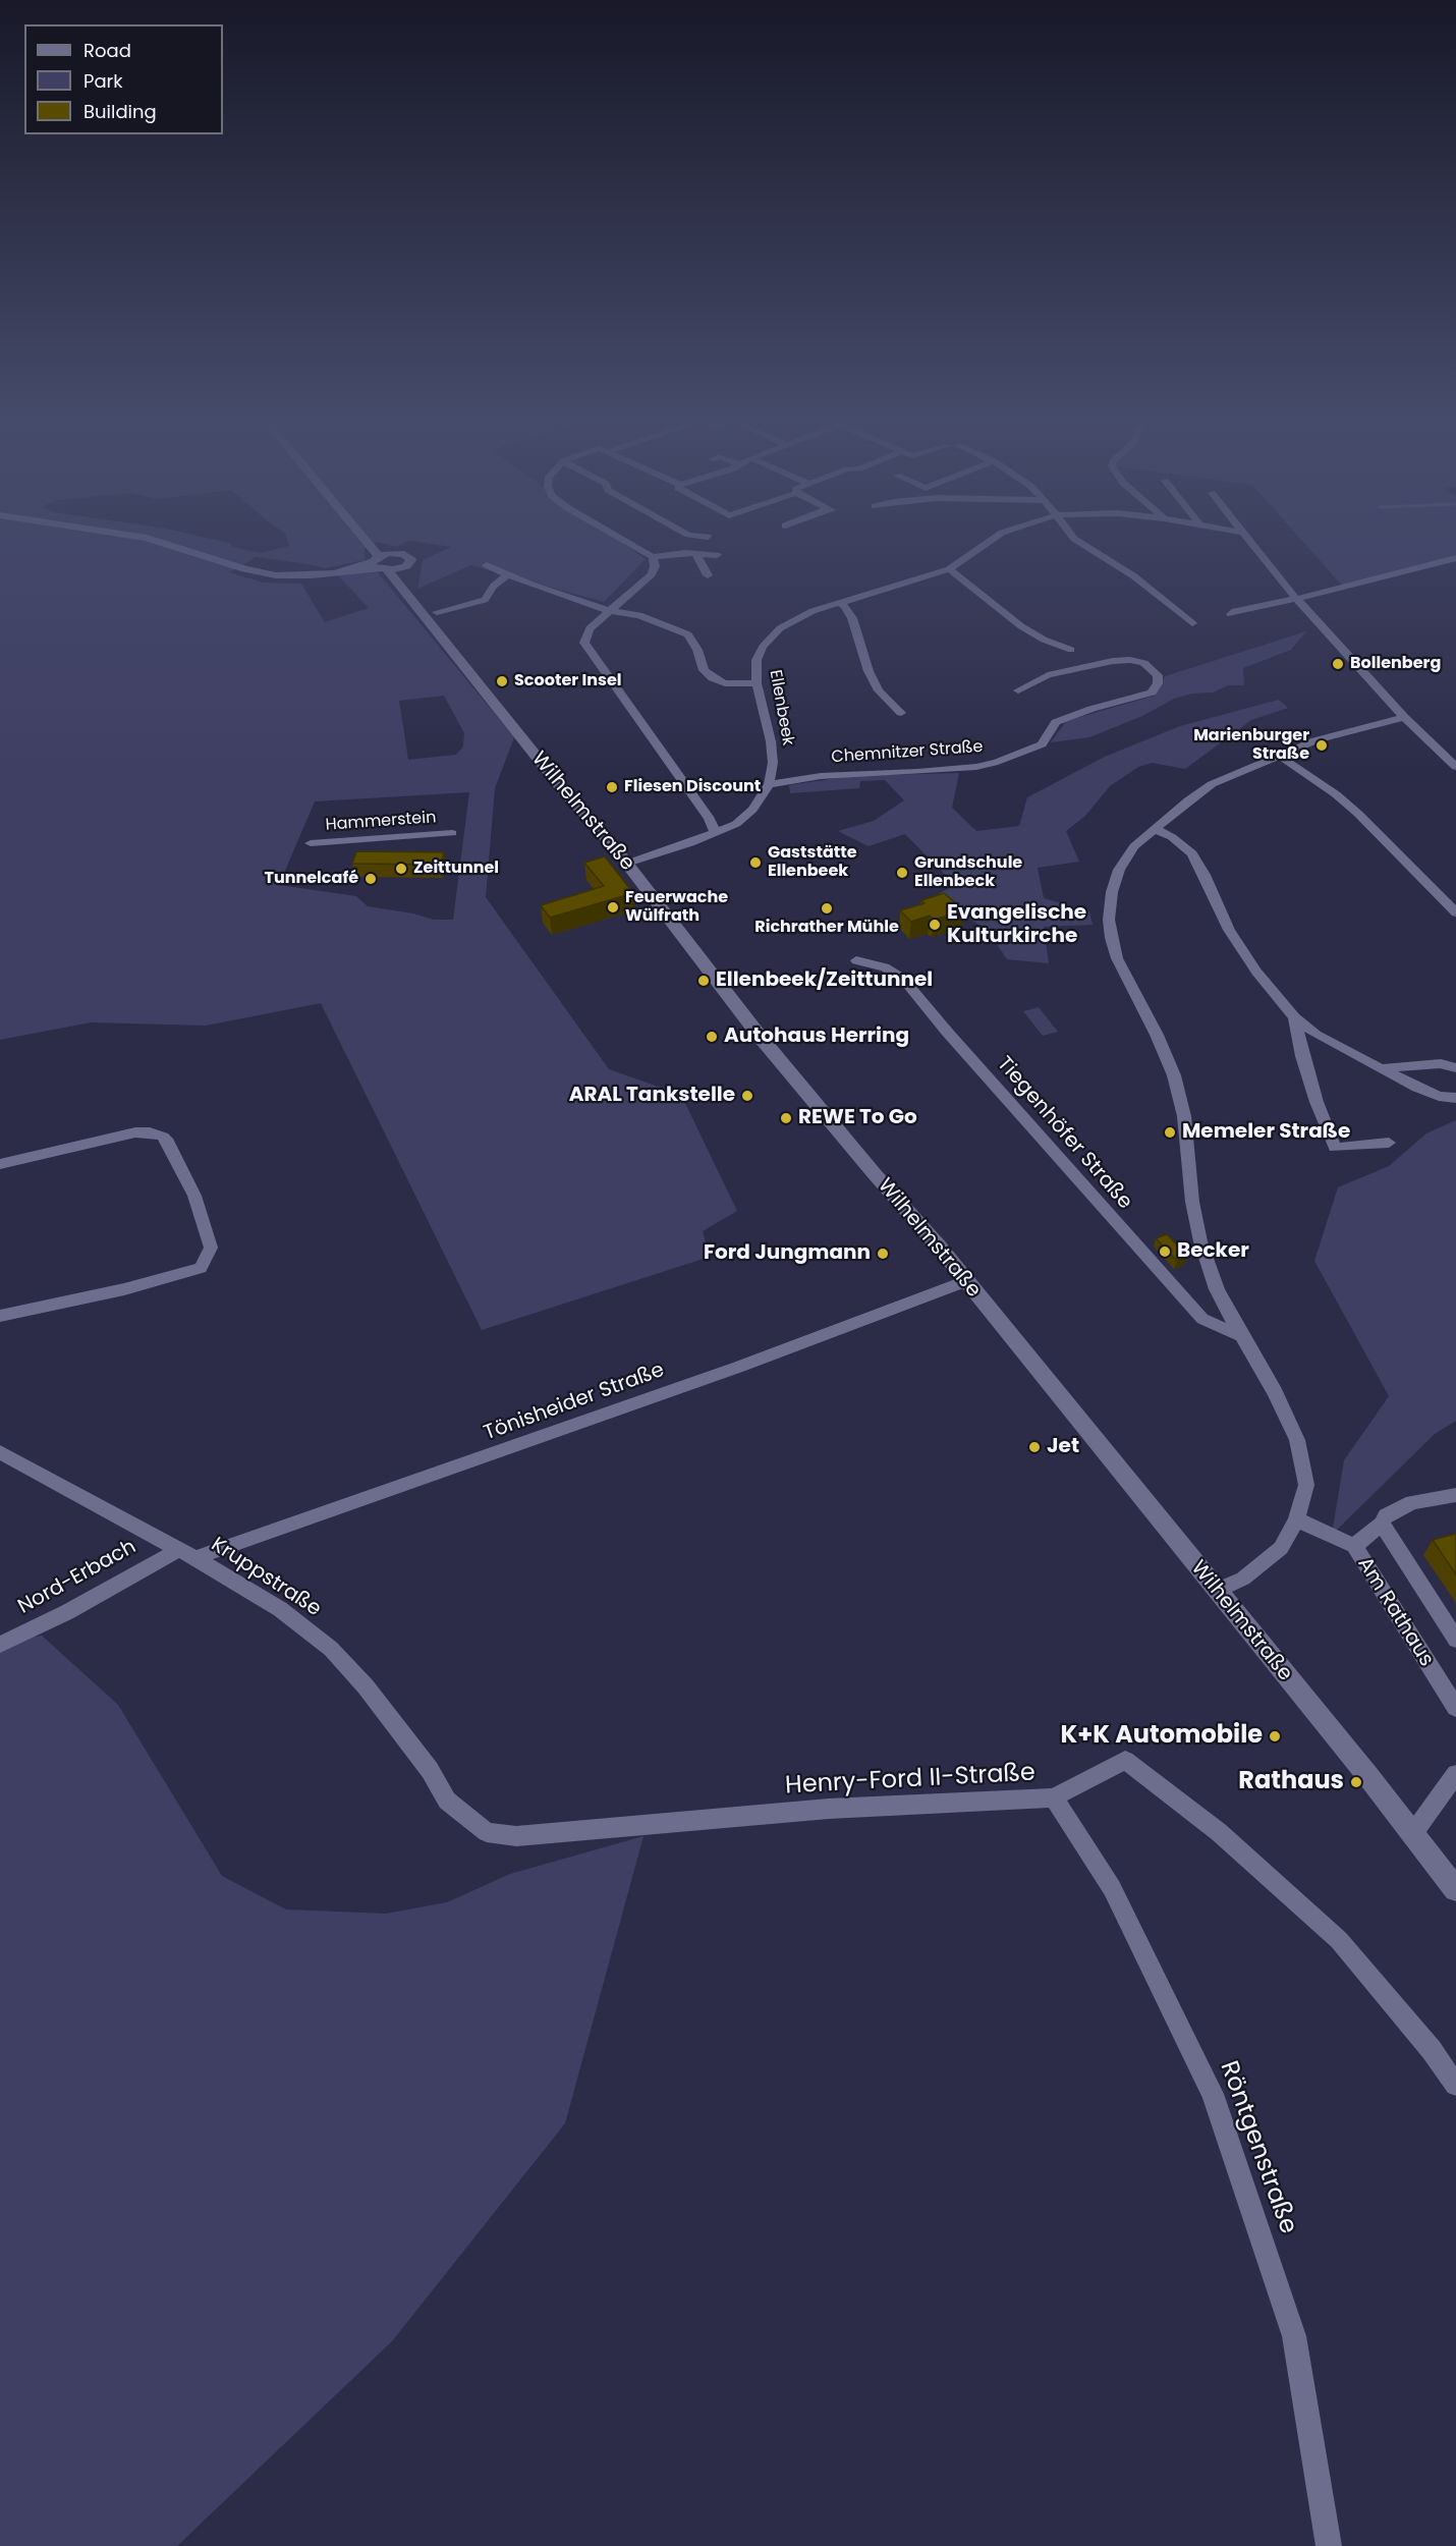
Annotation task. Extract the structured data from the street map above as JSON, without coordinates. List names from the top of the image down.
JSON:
{
  "streets": {
    "main road": ["Wilhelmstraße"],
    "street": [
      "Ellenbeek",
      "Chemnitzer Straße",
      "Hammerstein",
      "Tiegenhöfer Straße",
      "Tönisheider Straße",
      "Nord-Erbach",
      "Kruppstraße",
      "Am Rathaus",
      "Henry-Ford II-Straße",
      "Röntgenstraße"
    ]
  },
  "crossings": [
    ["Ellenbeek", "Chemnitzer Straße"],
    ["Ellenbeek", "Wilhelmstraße"],
    ["Wilhelmstraße", "Tönisheider Straße"],
    ["Tönisheider Straße", "Kruppstraße"],
    ["Nord-Erbach", "Kruppstraße"],
    ["Kruppstraße", "Henry-Ford II-Straße"],
    ["Henry-Ford II-Straße", "Röntgenstraße"]
  ],
  "places": [
    "Bollenberg",
    "Scooter Insel",
    "Marienburger Straße",
    "Fliesen Discount",
    "Gaststätte Ellenbeek",
    "Zeittunnel",
    "Grundschule Ellenbeck",
    "Tunnelcafé",
    "Feuerwache Wülfrath",
    "Richrather Mühle",
    "Evangelische Kulturkirche",
    "Ellenbeek/Zeittunnel",
    "Autohaus Herring",
    "ARAL Tankstelle",
    "REWE To Go",
    "Memeler Straße",
    "Becker",
    "Ford Jungmann",
    "Jet",
    "K+K Automobile",
    "Rathaus"
  ],
  "legend": ["Road", "Park", "Building"]
}
